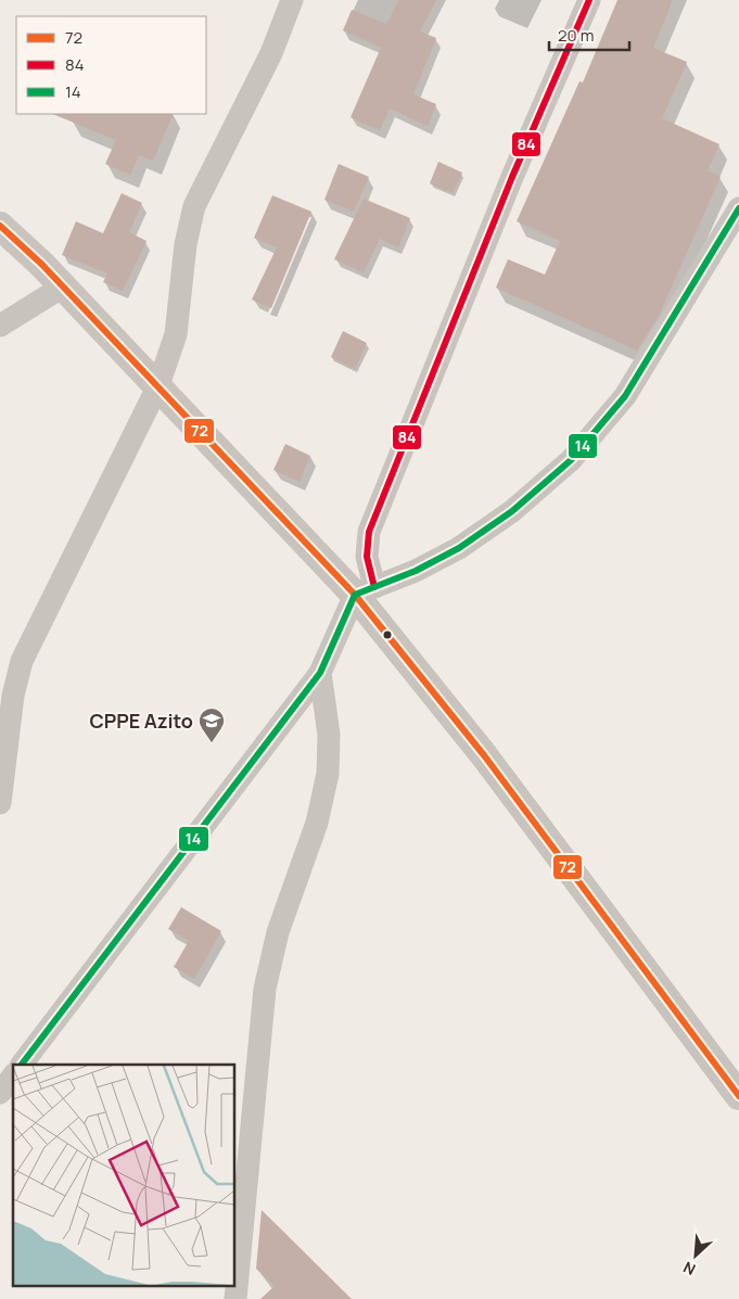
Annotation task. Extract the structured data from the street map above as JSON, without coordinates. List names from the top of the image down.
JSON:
{
  "places": {
    "school or university": ["CPPE Azito"]
  },
  "lines": ["transit line 84", "transit line 14", "transit line 72"],
  "legend": ["72", "84", "14"],
  "scale_bar": "20 m",
  "north": "bottom left"
}
